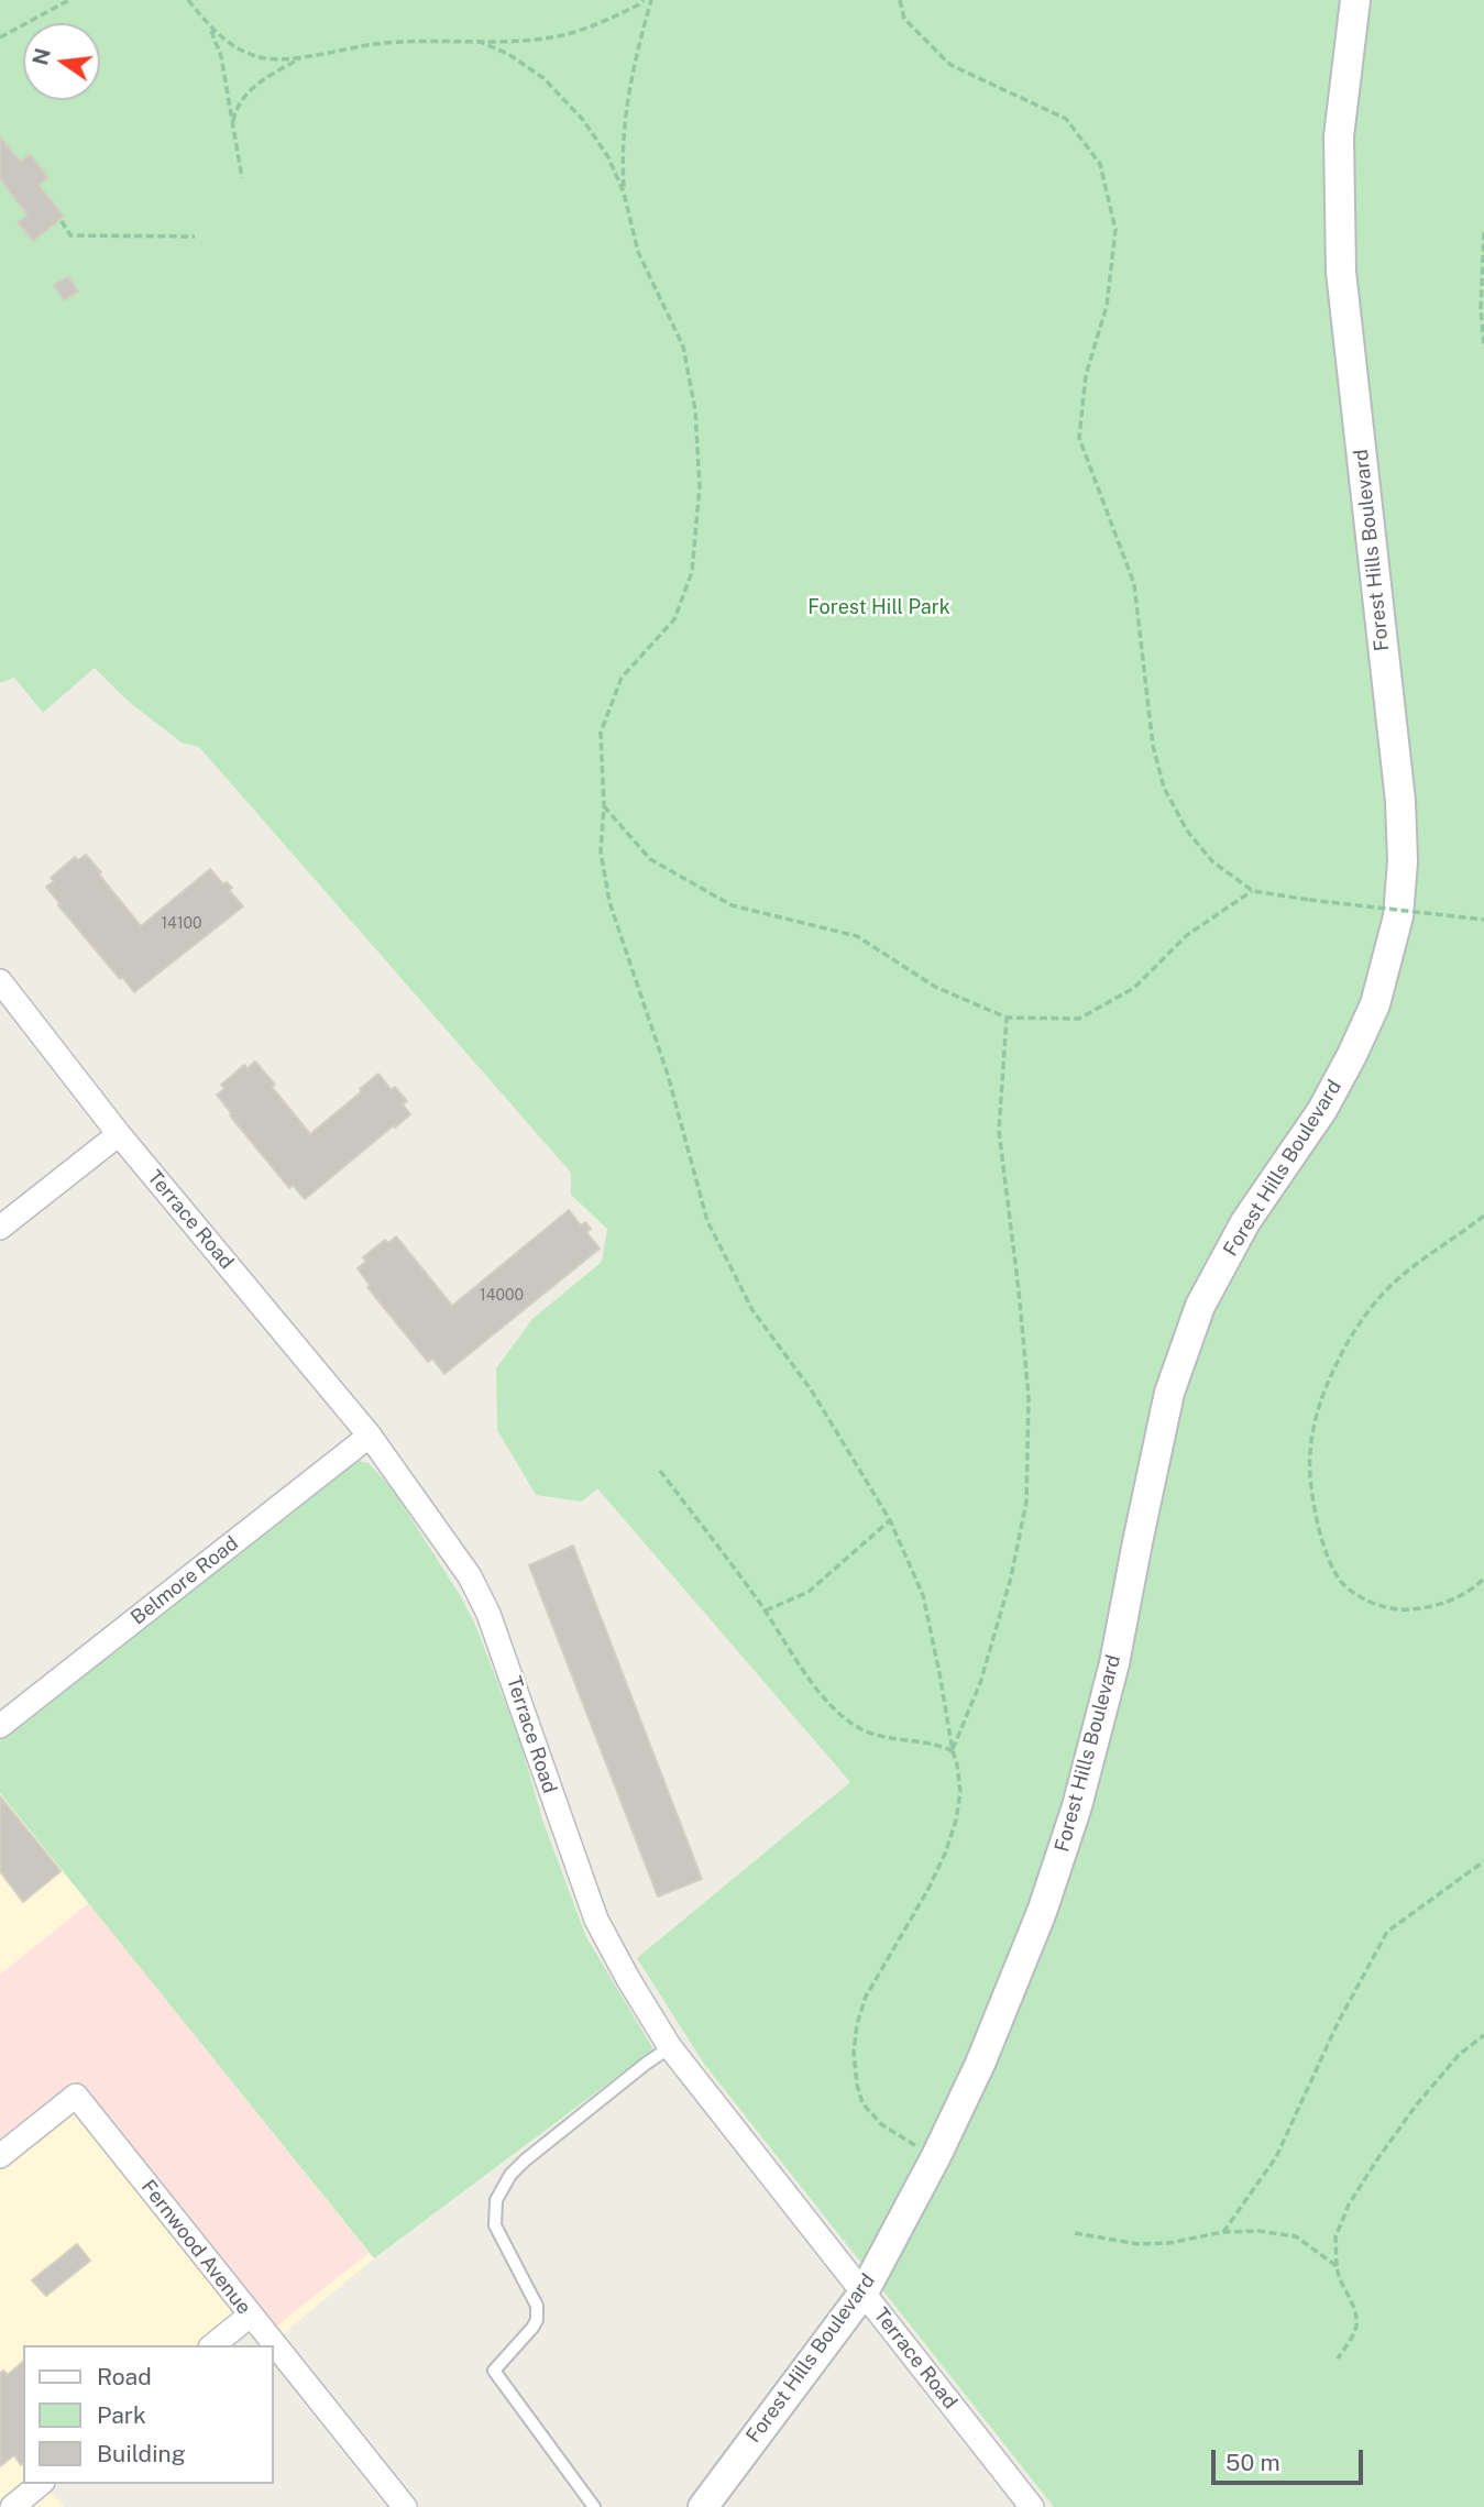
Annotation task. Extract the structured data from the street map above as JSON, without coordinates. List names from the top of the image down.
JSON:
{
  "streets": {
    "street": [
      "Forest Hills Boulevard",
      "Terrace Road",
      "Belmore Road",
      "Fernwood Avenue"
    ]
  },
  "crossings": [
    ["Forest Hills Boulevard", "Terrace Road"],
    ["Terrace Road", "Belmore Road"]
  ],
  "parks": ["Forest Hill Park"],
  "house_numbers": ["14100", "14000"],
  "legend": ["Road", "Park", "Building"],
  "scale_bar": "50 m",
  "north": "left"
}
